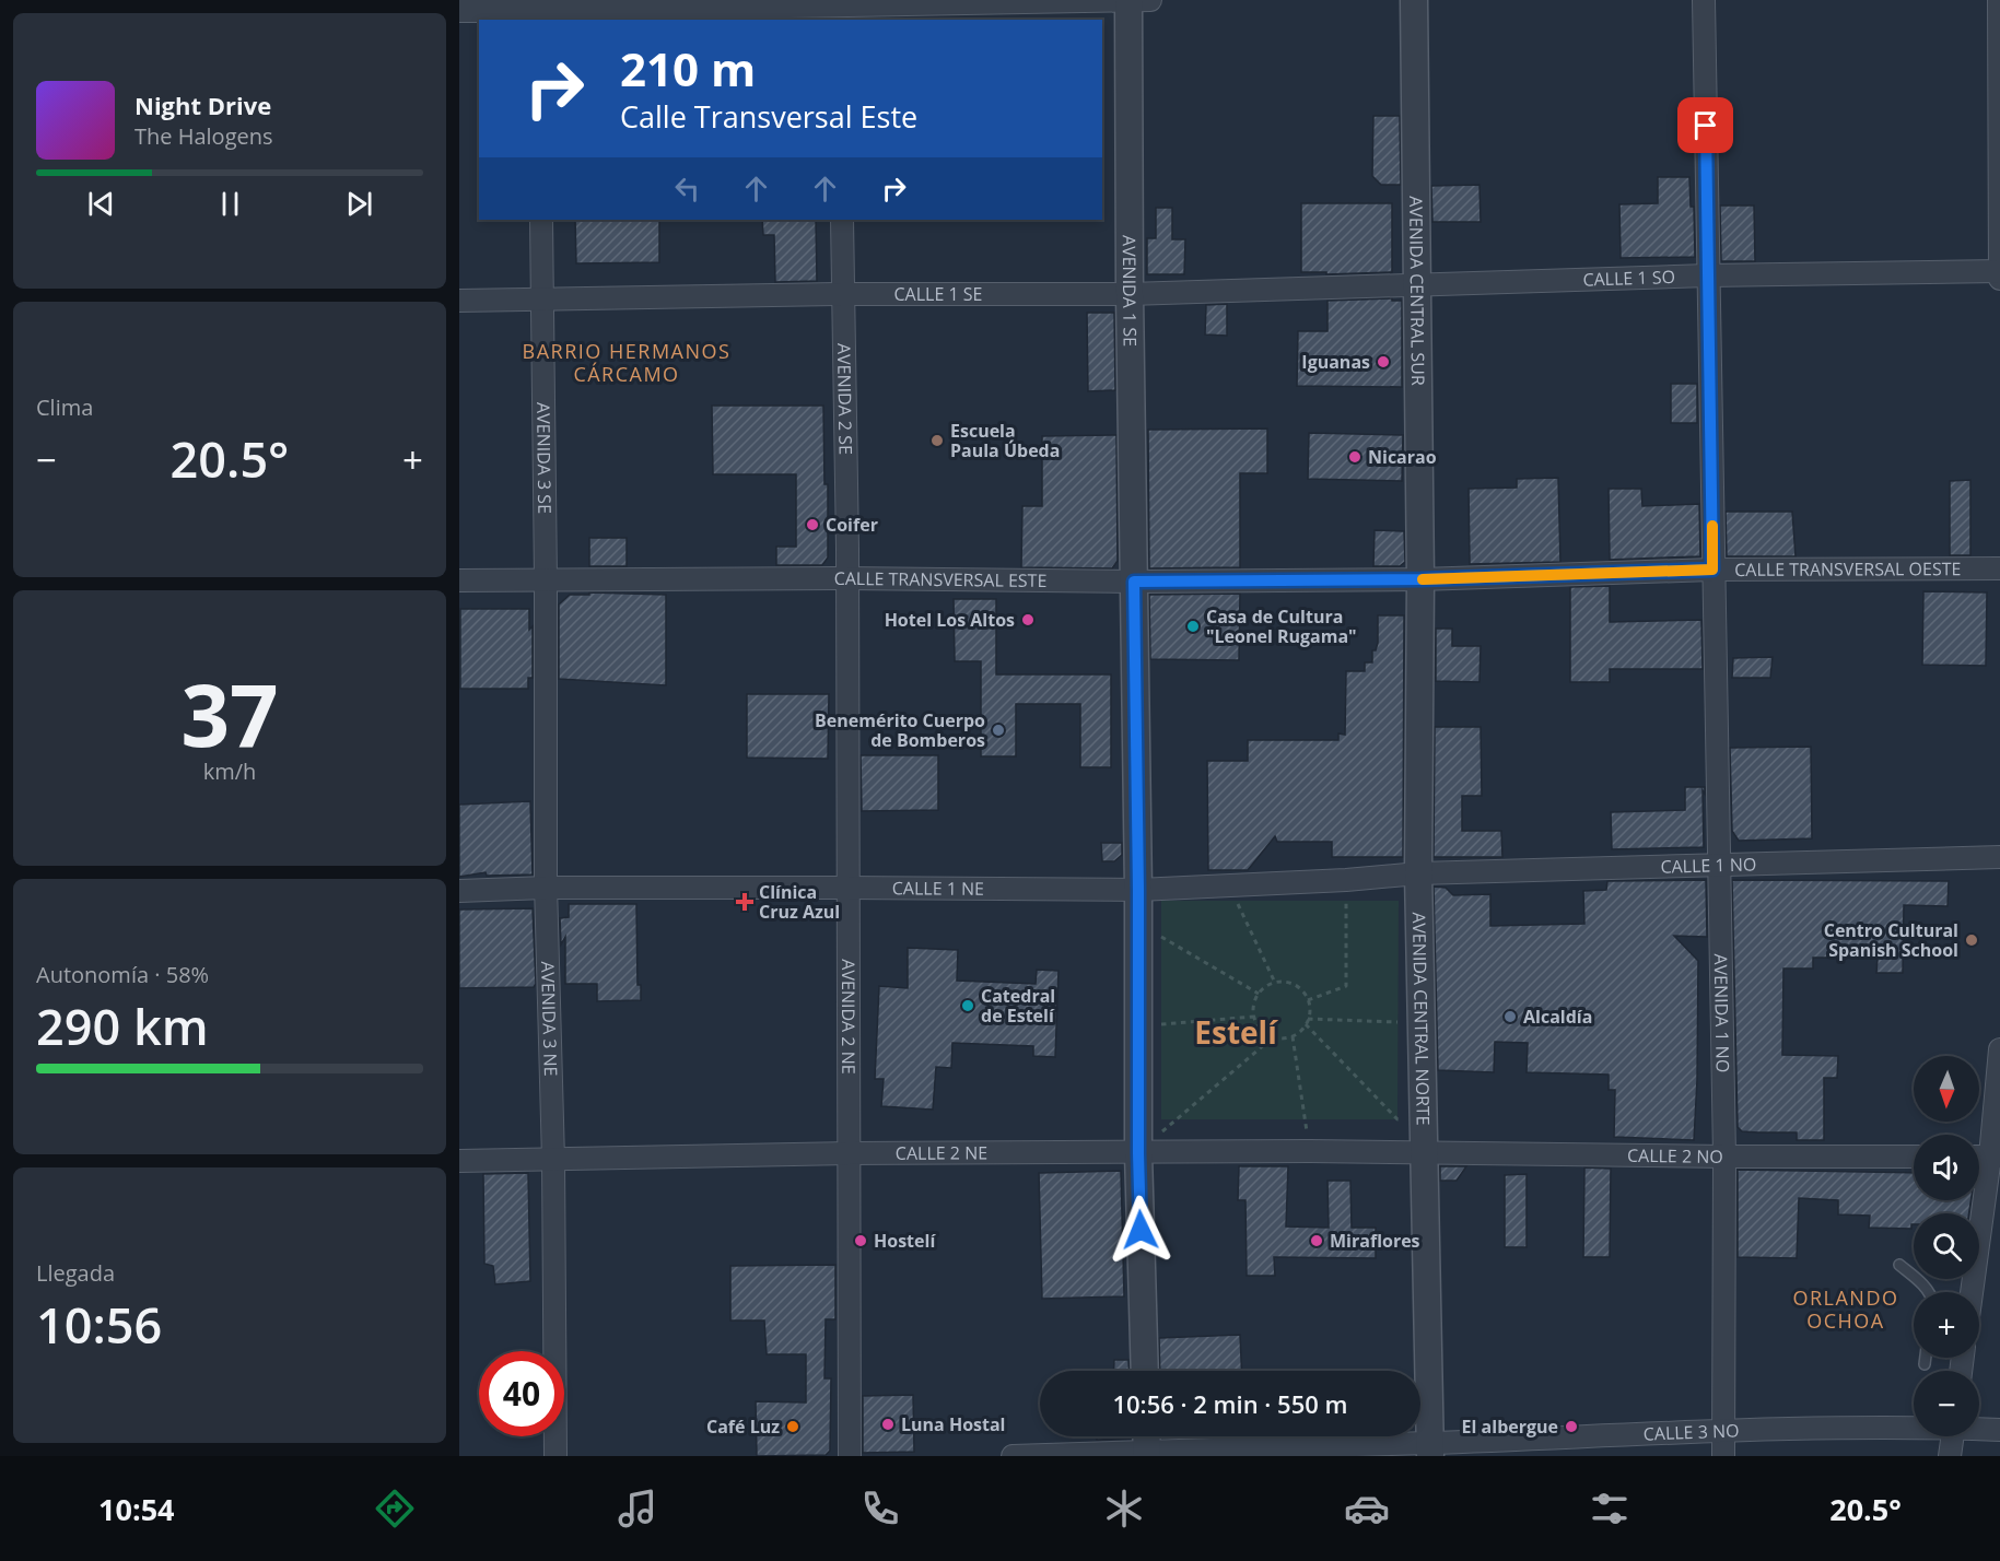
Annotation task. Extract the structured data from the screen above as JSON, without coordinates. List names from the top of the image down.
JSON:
{
  "streets": {
    "street": [
      "CALLE 1 SO",
      "AVENIDA CENTRAL SUR",
      "AVENIDA 1 SE",
      "CALLE 1 SE",
      "AVENIDA 2 SE",
      "AVENIDA 3 SE",
      "CALLE TRANSVERSAL OESTE",
      "CALLE TRANSVERSAL ESTE",
      "CALLE 1 NO",
      "CALLE 1 NE",
      "AVENIDA 1 NO",
      "AVENIDA 2 NE",
      "AVENIDA CENTRAL NORTE",
      "AVENIDA 3 NE",
      "CALLE 2 NE",
      "CALLE 2 NO",
      "CALLE 3 NO"
    ]
  },
  "crossings": [
    ["CALLE 1 SO", "AVENIDA CENTRAL SUR"],
    ["CALLE 1 SO", "CALLE 1 SE"],
    ["CALLE 1 SO", "AVENIDA 1 NO"],
    ["AVENIDA CENTRAL SUR", "CALLE 1 SE"],
    ["AVENIDA CENTRAL SUR", "CALLE TRANSVERSAL OESTE"],
    ["AVENIDA CENTRAL SUR", "CALLE TRANSVERSAL ESTE"],
    ["AVENIDA CENTRAL SUR", "AVENIDA CENTRAL NORTE"],
    ["AVENIDA 1 SE", "CALLE 1 SE"],
    ["AVENIDA 1 SE", "CALLE TRANSVERSAL ESTE"],
    ["AVENIDA 1 SE", "CALLE 1 NE"],
    ["AVENIDA 1 SE", "CALLE 2 NE"],
    ["CALLE 1 SE", "AVENIDA 2 SE"],
    ["CALLE 1 SE", "AVENIDA 3 SE"],
    ["AVENIDA 2 SE", "CALLE TRANSVERSAL ESTE"],
    ["AVENIDA 2 SE", "AVENIDA 2 NE"],
    ["AVENIDA 3 SE", "CALLE TRANSVERSAL ESTE"],
    ["AVENIDA 3 SE", "AVENIDA 3 NE"],
    ["CALLE TRANSVERSAL OESTE", "CALLE TRANSVERSAL ESTE"],
    ["CALLE TRANSVERSAL OESTE", "AVENIDA 1 NO"],
    ["CALLE TRANSVERSAL OESTE", "AVENIDA CENTRAL NORTE"],
    ["CALLE TRANSVERSAL ESTE", "AVENIDA 2 NE"],
    ["CALLE TRANSVERSAL ESTE", "AVENIDA CENTRAL NORTE"],
    ["CALLE TRANSVERSAL ESTE", "AVENIDA 3 NE"],
    ["CALLE 1 NO", "CALLE 1 NE"],
    ["CALLE 1 NO", "AVENIDA 1 NO"],
    ["CALLE 1 NO", "AVENIDA CENTRAL NORTE"],
    ["CALLE 1 NE", "AVENIDA 2 NE"],
    ["CALLE 1 NE", "AVENIDA CENTRAL NORTE"],
    ["CALLE 1 NE", "AVENIDA 3 NE"],
    ["AVENIDA 1 NO", "CALLE 2 NO"],
    ["AVENIDA 1 NO", "CALLE 3 NO"],
    ["AVENIDA 2 NE", "CALLE 2 NE"],
    ["AVENIDA CENTRAL NORTE", "CALLE 2 NE"],
    ["AVENIDA CENTRAL NORTE", "CALLE 2 NO"],
    ["AVENIDA CENTRAL NORTE", "CALLE 3 NO"],
    ["AVENIDA 3 NE", "CALLE 2 NE"],
    ["CALLE 2 NE", "CALLE 2 NO"]
  ],
  "districts": ["BARRIO HERMANOS CÁRCAMO", "Estelí", "ORLANDO OCHOA"],
  "places": {
    "other": [
      "Iguanas",
      "Escuela Paula Úbeda",
      "Nicarao",
      "Coifer",
      "Hotel Los Altos",
      "Casa de Cultura \"Leonel Rugama\"",
      "Benemérito Cuerpo de Bomberos",
      "Centro Cultural Spanish School",
      "Catedral de Estelí",
      "Alcaldía",
      "Hostelí",
      "Miraflores",
      "Luna Hostal",
      "Café Luz",
      "El albergue"
    ],
    "health": ["Clínica Cruz Azul"]
  },
  "north": "bottom",
  "page": {
    "turn": ["210 m", "Calle Transversal Este"],
    "song": ["Night Drive", "The Halogens"],
    "tile": [
      "Clima",
      ["37", "km/h"],
      ["Autonomía · 58%", "290 km"],
      ["Llegada", "10:56"]
    ],
    "heat": ["−", "20.5°", "+"],
    "map_buttons": ["+", "−"],
    "limit": "40",
    "trip": "10:56 · 2 min · 550 m",
    "tabs": ["10:54", "20.5°"]
  }
}
